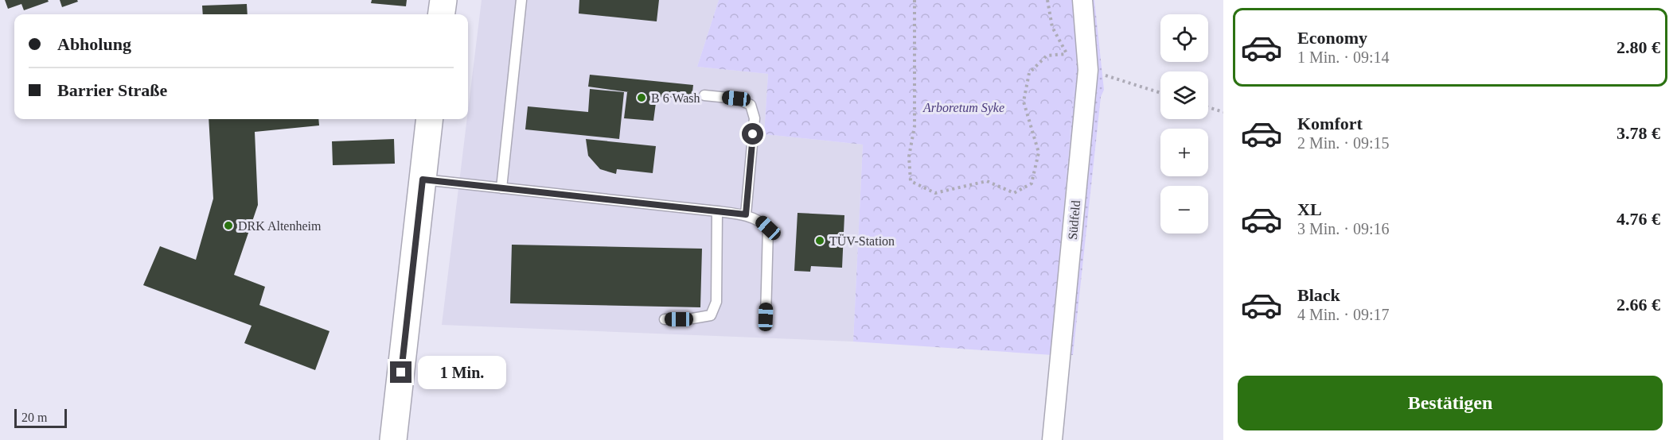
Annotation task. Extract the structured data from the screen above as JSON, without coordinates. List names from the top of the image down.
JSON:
{
  "streets": {
    "street": ["Südfeld"]
  },
  "parks": ["Arboretum Syke"],
  "places": ["B 6 Wash", "DRK Altenheim", "TÜV-Station"],
  "scale_bar": "20 m",
  "page": {
    "list": [
      {
        "name": "Economy",
        "note": "1 Min. · 09:14",
        "value": "2.80 €"
      },
      {
        "name": "Komfort",
        "note": "2 Min. · 09:15",
        "value": "3.78 €"
      },
      {
        "name": "XL",
        "note": "3 Min. · 09:16",
        "value": "4.76 €"
      },
      {
        "name": "Black",
        "note": "4 Min. · 09:17",
        "value": "2.66 €"
      }
    ],
    "map_buttons": ["+", "−"],
    "banner": ["Abholung", "Barrier Straße"],
    "bubble": "1 Min.",
    "buttons": "Bestätigen",
    "scale": "20 m"
  }
}
